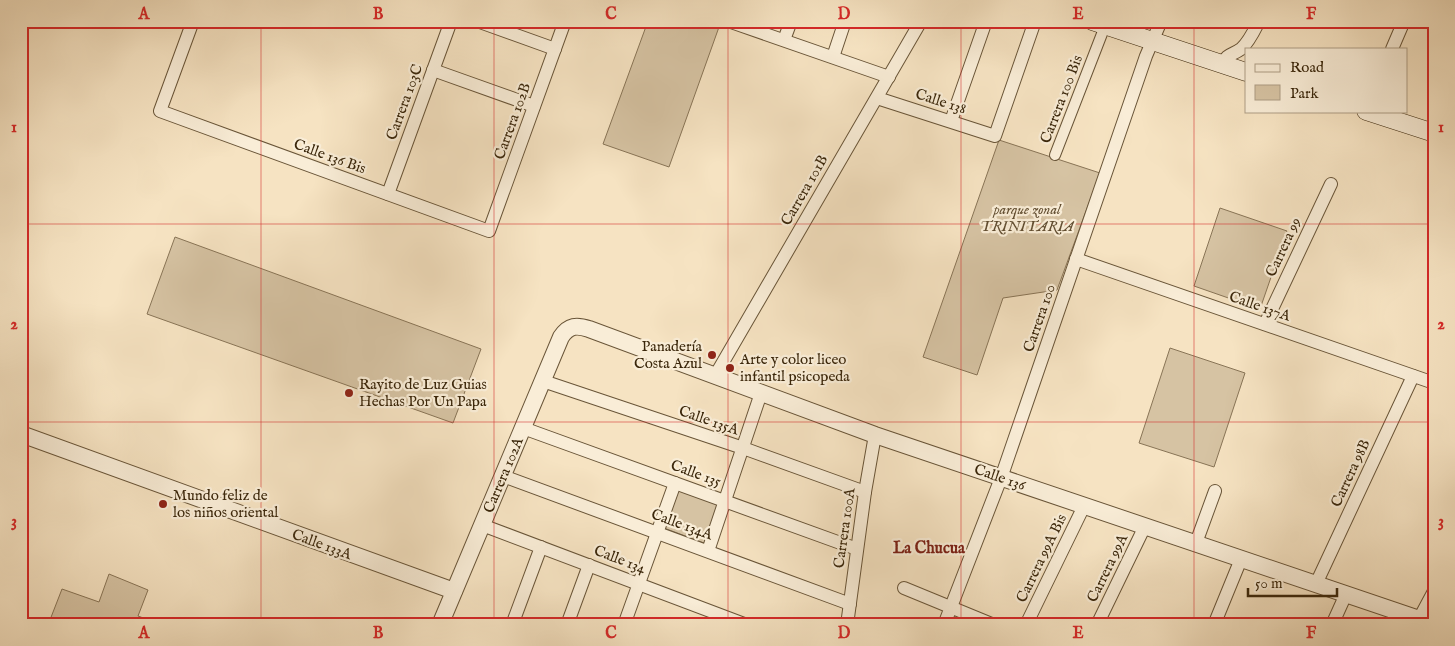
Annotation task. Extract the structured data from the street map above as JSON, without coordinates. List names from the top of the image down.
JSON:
{
  "streets": {
    "street": [
      "Carrera 100 Bis",
      "Calle 138",
      "Carrera 103C",
      "Carrera 102B",
      "Calle 136 Bis",
      "Carrera 101B",
      "Carrera 99",
      "Calle 137A",
      "Carrera 100",
      "Calle 135A",
      "Calle 135",
      "Carrera 98B",
      "Carrera 102A",
      "Calle 136",
      "Calle 134A",
      "Carrera 100A",
      "Calle 133A",
      "Carrera 99A Bis",
      "Calle 134",
      "Carrera 99A"
    ]
  },
  "crossings": [
    ["Calle 138", "Carrera 101B"],
    ["Carrera 103C", "Calle 136 Bis"],
    ["Carrera 102B", "Calle 136 Bis"],
    ["Carrera 101B", "Calle 136"],
    ["Carrera 99", "Calle 137A"],
    ["Calle 137A", "Carrera 100"],
    ["Calle 137A", "Carrera 98B"],
    ["Carrera 100", "Calle 136"],
    ["Calle 135A", "Carrera 102A"],
    ["Calle 135A", "Carrera 100A"],
    ["Calle 135", "Carrera 102A"],
    ["Calle 135", "Carrera 100A"],
    ["Carrera 98B", "Calle 136"],
    ["Carrera 102A", "Calle 136"],
    ["Carrera 102A", "Calle 134A"],
    ["Carrera 102A", "Calle 133A"],
    ["Carrera 102A", "Calle 134"],
    ["Calle 136", "Carrera 100A"],
    ["Calle 136", "Carrera 99A Bis"],
    ["Calle 136", "Carrera 99A"],
    ["Calle 134A", "Carrera 100A"]
  ],
  "districts": ["La Chucua"],
  "parks": ["parque zonal TRINITARIA"],
  "places": [
    "Panadería Costa Azul",
    "Arte y color liceo infantil psicopeda",
    "Rayito de Luz Guias Hechas Por Un Papa",
    "Mundo feliz de los niños oriental"
  ],
  "legend": ["Road", "Park"],
  "scale_bar": "50 m",
  "grid": {
    "columns": [
      "A",
      "B",
      "C",
      "D",
      "E",
      "F"
    ],
    "rows": ["1", "2", "3"]
  }
}
